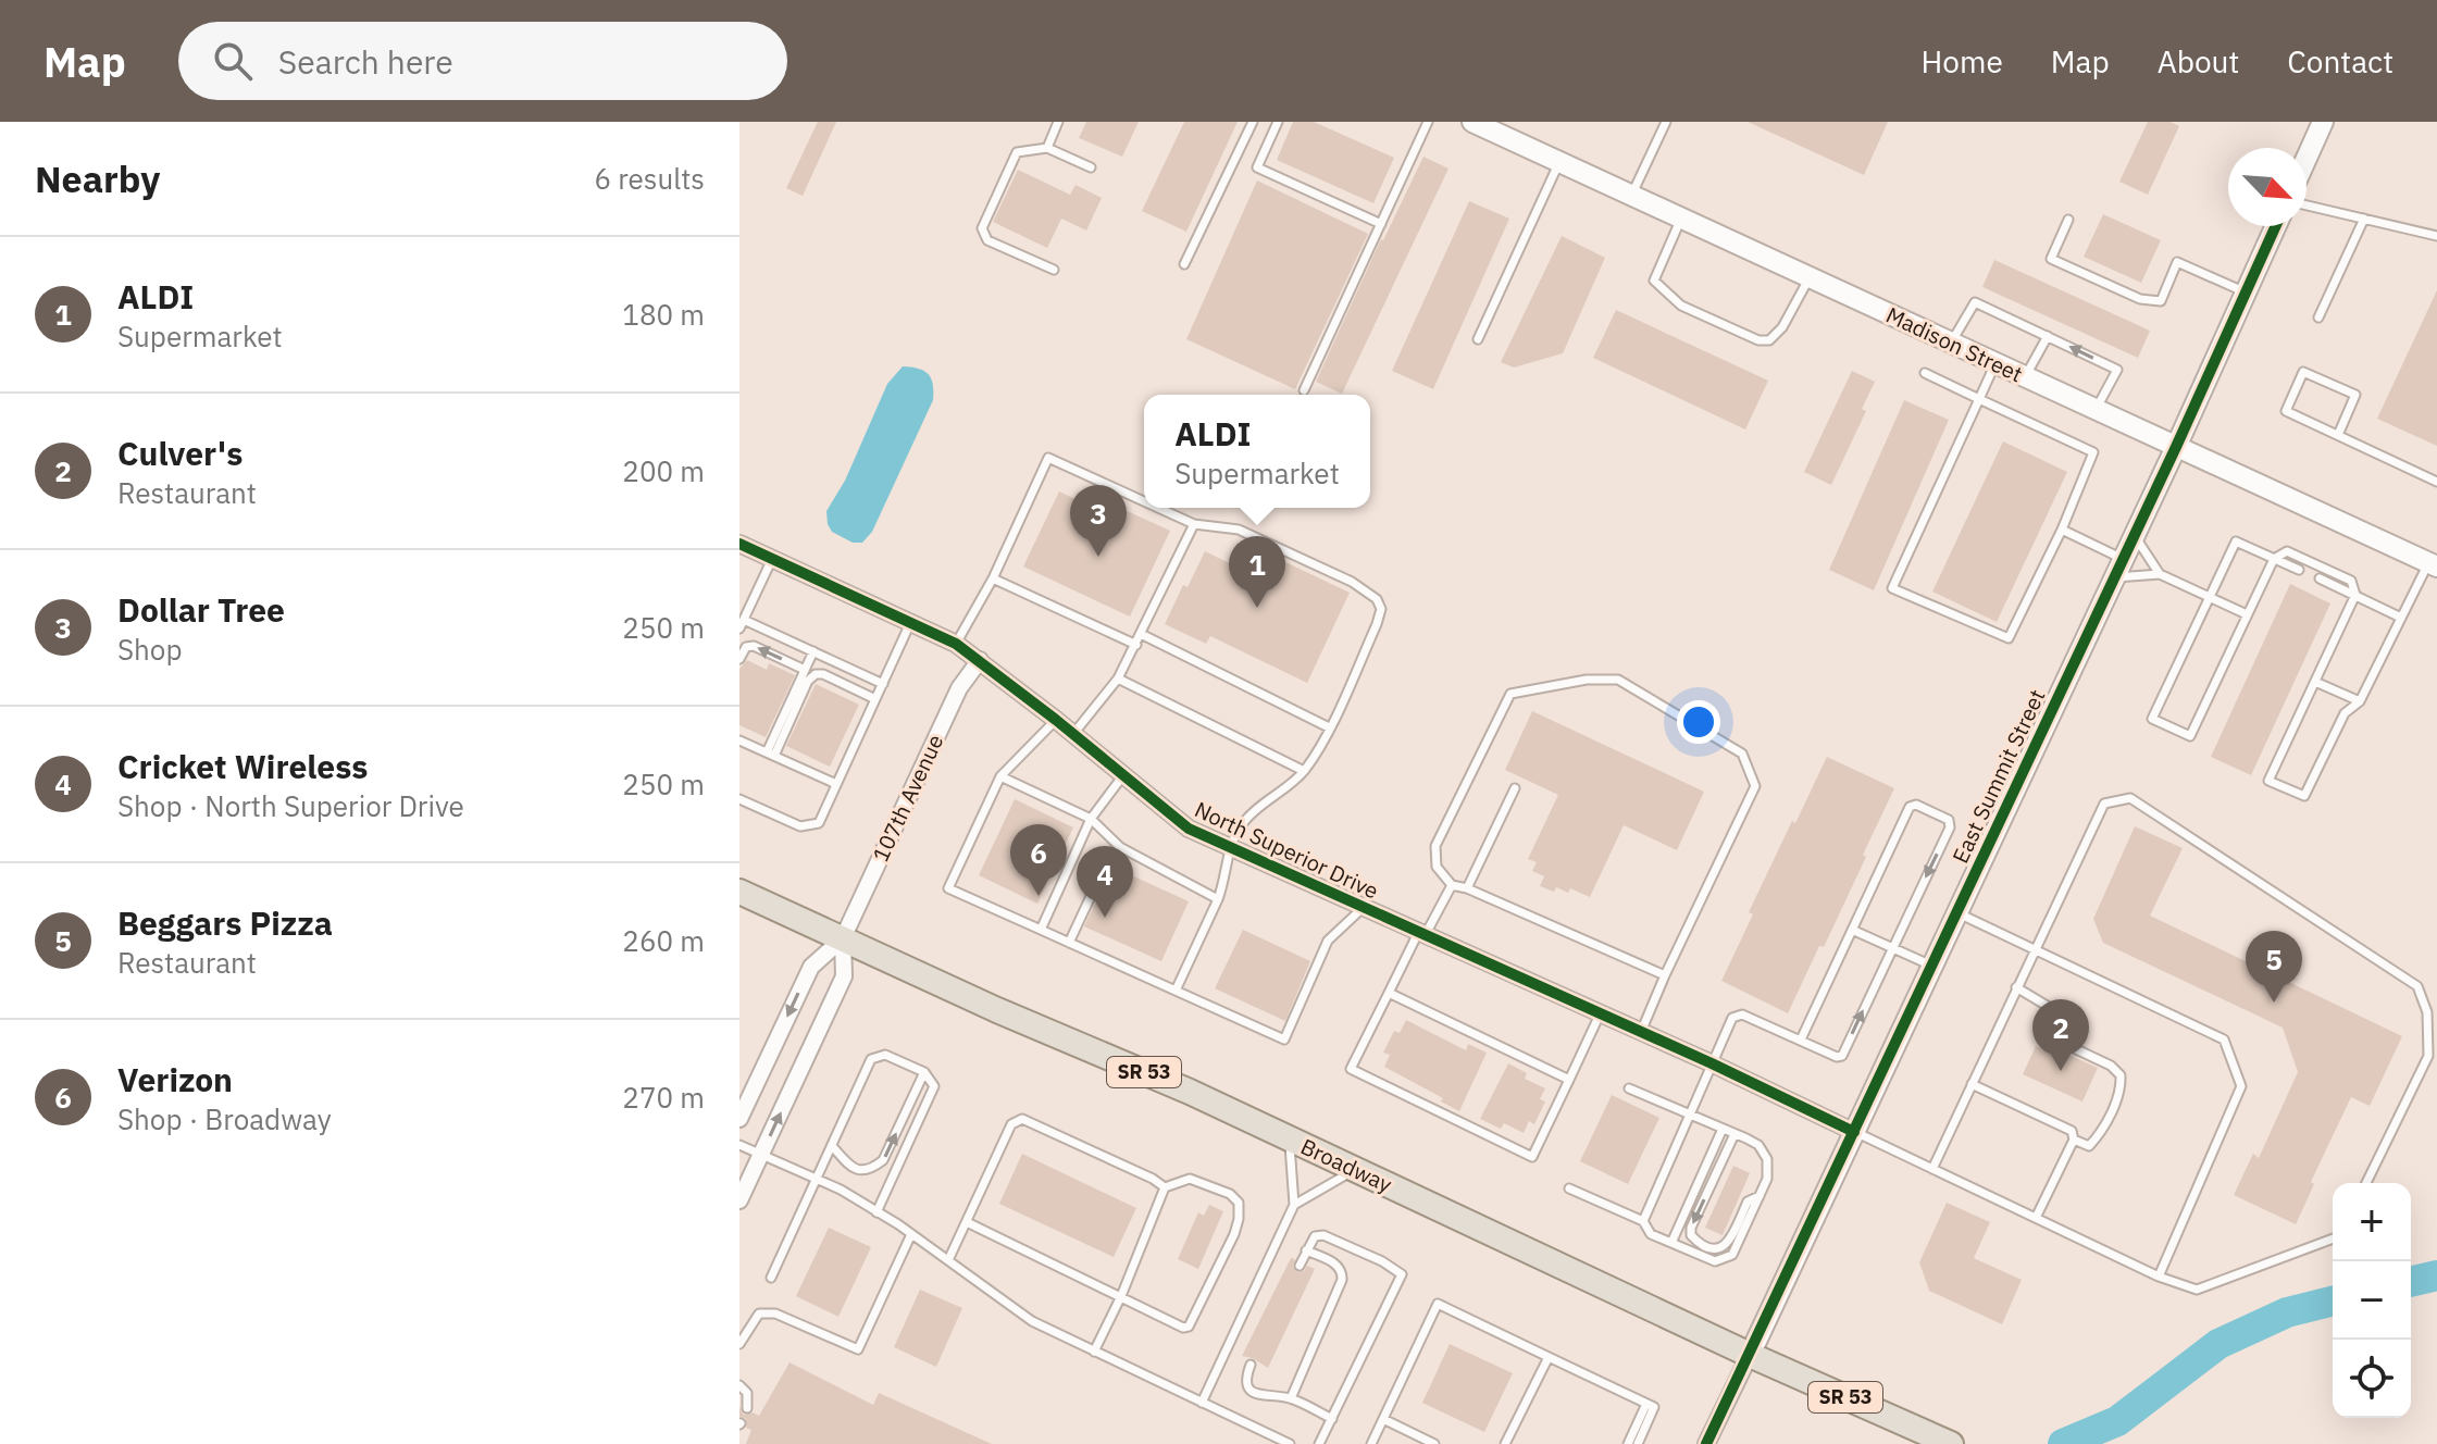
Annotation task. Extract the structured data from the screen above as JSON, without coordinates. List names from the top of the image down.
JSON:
{
  "streets": {
    "main road": ["SR 53", "Broadway"],
    "street": [
      "Madison Street",
      "East Summit Street",
      "107th Avenue",
      "North Superior Drive"
    ]
  },
  "crossings": [
    ["Madison Street", "East Summit Street"],
    ["East Summit Street", "North Superior Drive"],
    ["East Summit Street", "Broadway"],
    ["107th Avenue", "North Superior Drive"],
    ["107th Avenue", "Broadway"]
  ],
  "north": "bottom right",
  "page": {
    "header": "Map",
    "search": "Search here",
    "nav": [
      "Home",
      "Map",
      "About",
      "Contact"
    ],
    "heading": ["Nearby", "6 results"],
    "list": [
      {
        "mark": "1",
        "name": "ALDI",
        "note": "Supermarket",
        "value": "180 m"
      },
      {
        "mark": "2",
        "name": "Culver's",
        "note": "Restaurant",
        "value": "200 m"
      },
      {
        "mark": "3",
        "name": "Dollar Tree",
        "note": "Shop",
        "value": "250 m"
      },
      {
        "mark": "4",
        "name": "Cricket Wireless",
        "note": "Shop · North Superior Drive",
        "value": "250 m"
      },
      {
        "mark": "5",
        "name": "Beggars Pizza",
        "note": "Restaurant",
        "value": "260 m"
      },
      {
        "mark": "6",
        "name": "Verizon",
        "note": "Shop · Broadway",
        "value": "270 m"
      }
    ],
    "popup": ["ALDI", "Supermarket"],
    "pins": [
      "3",
      "1",
      "6",
      "4",
      "5",
      "2"
    ],
    "map_buttons": ["+", "−"]
  }
}
